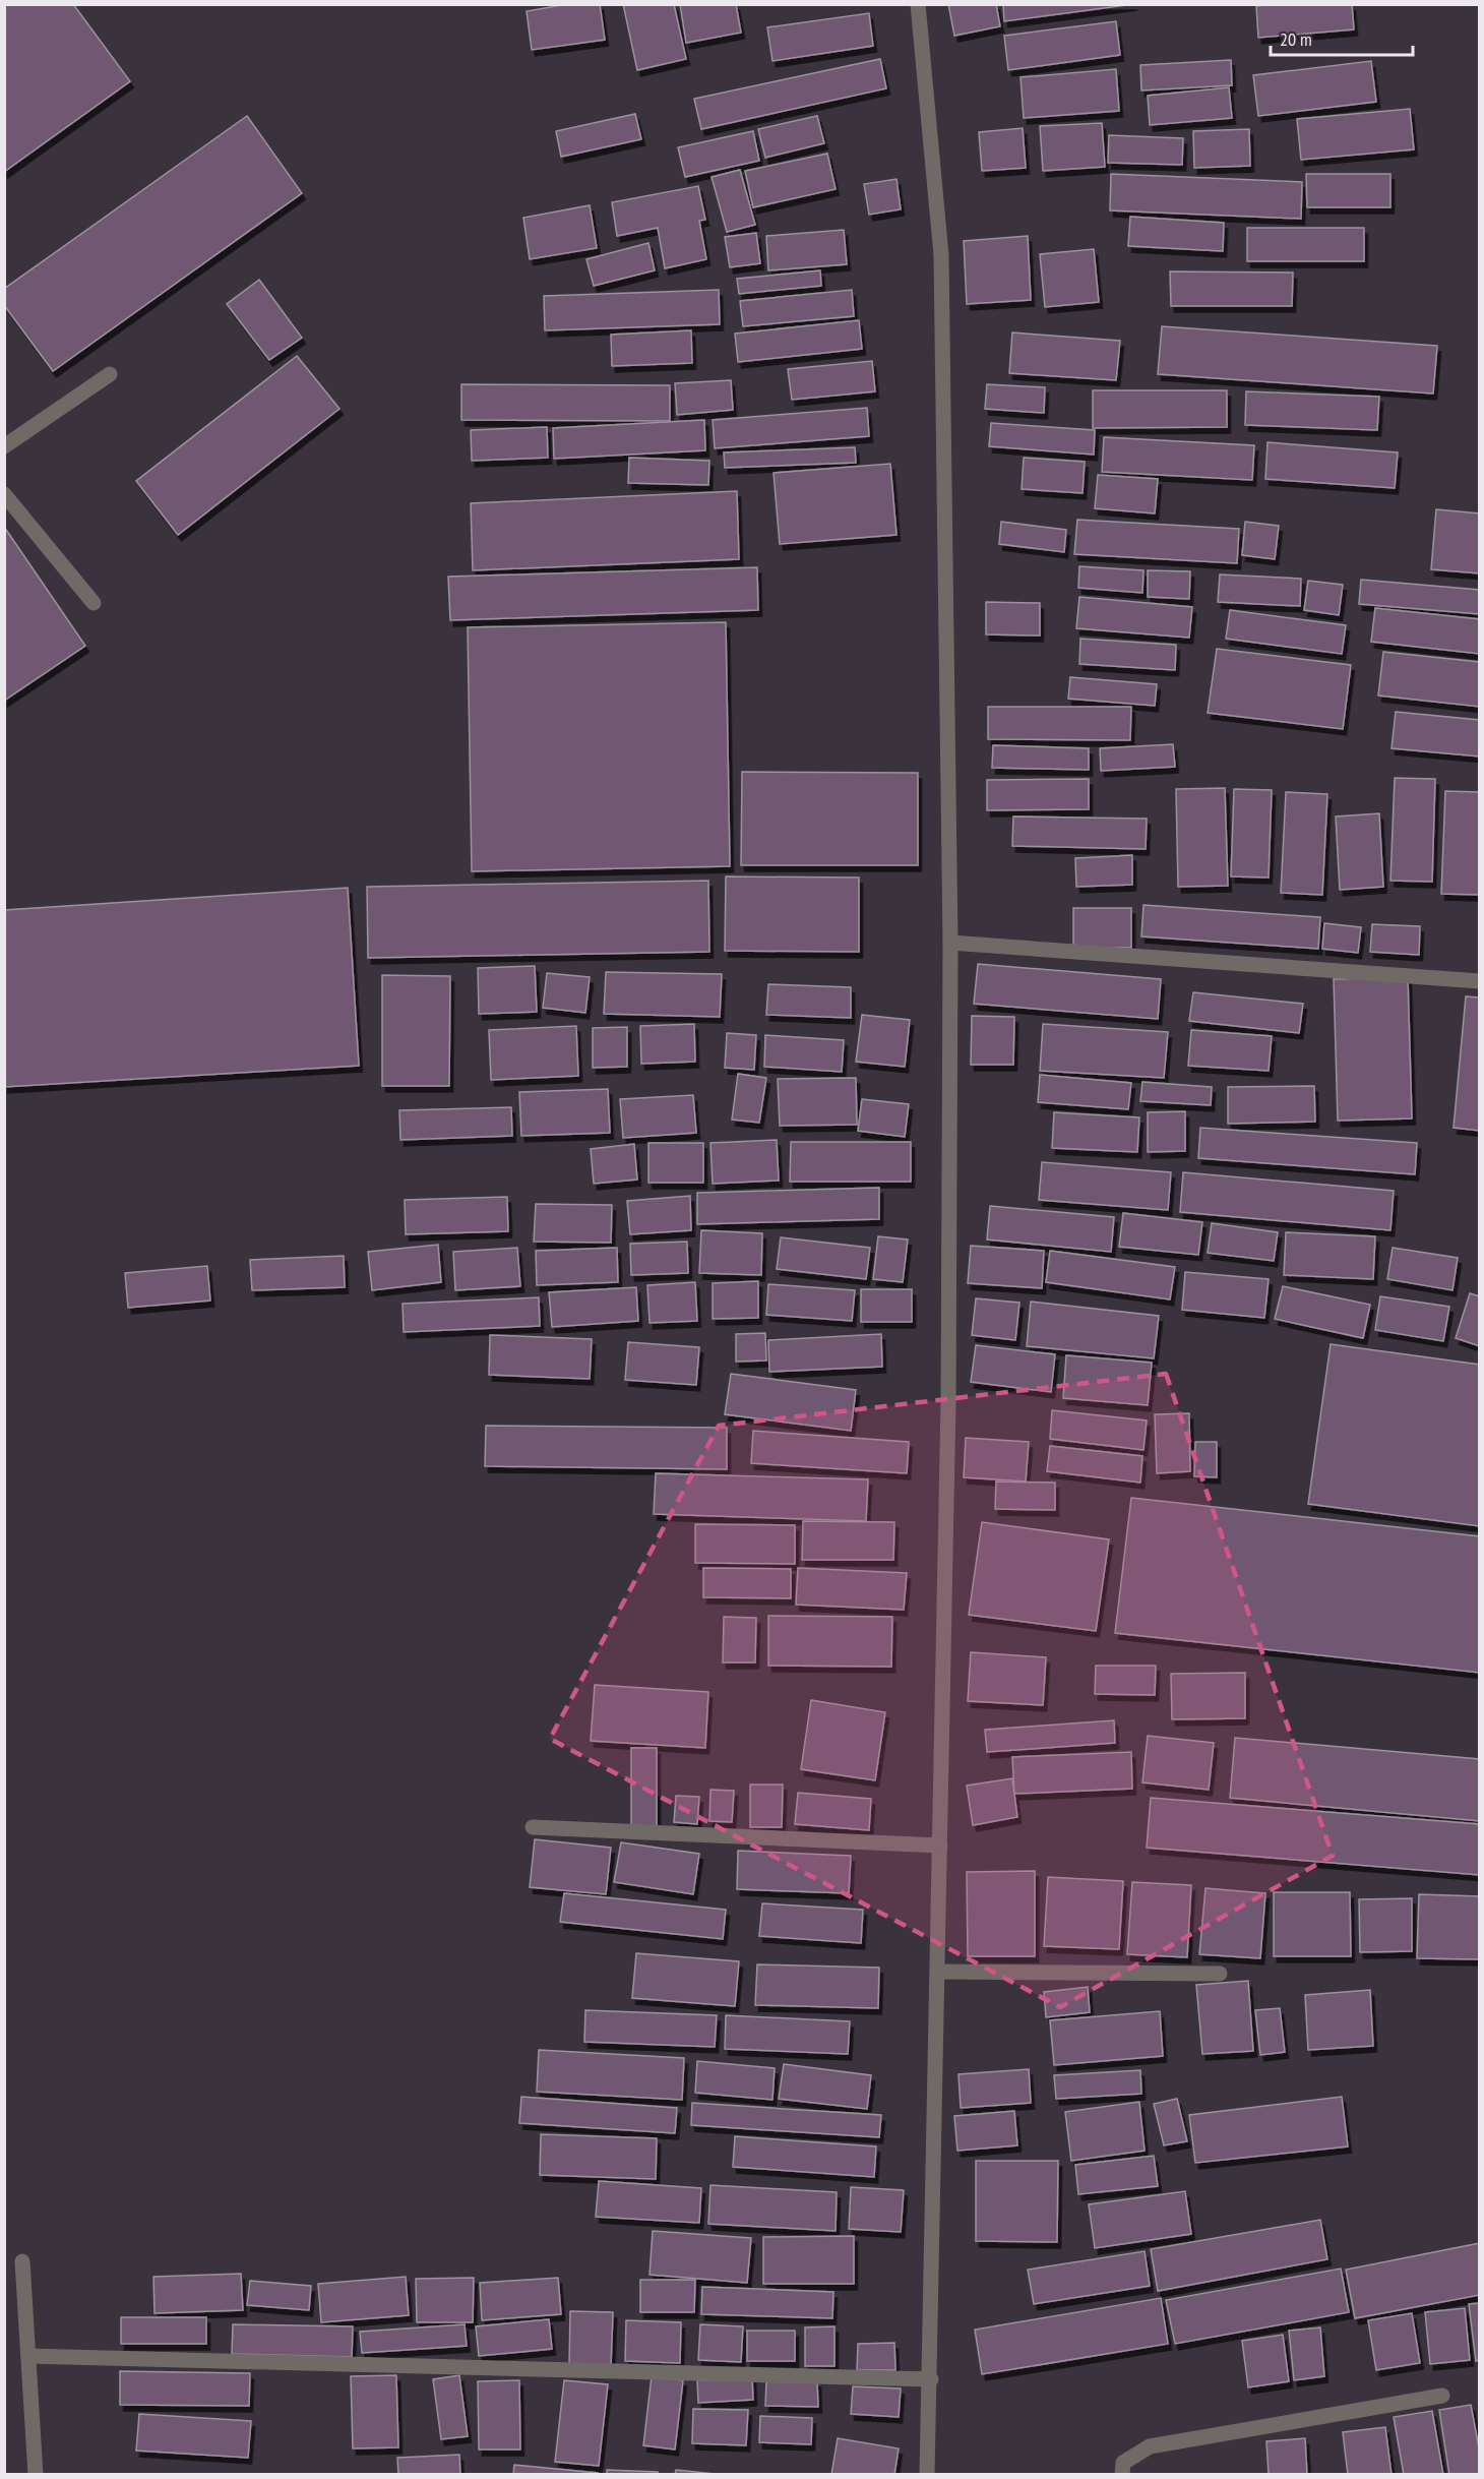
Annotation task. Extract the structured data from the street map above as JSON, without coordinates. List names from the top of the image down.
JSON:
{
  "scale_bar": "20 m"
}
